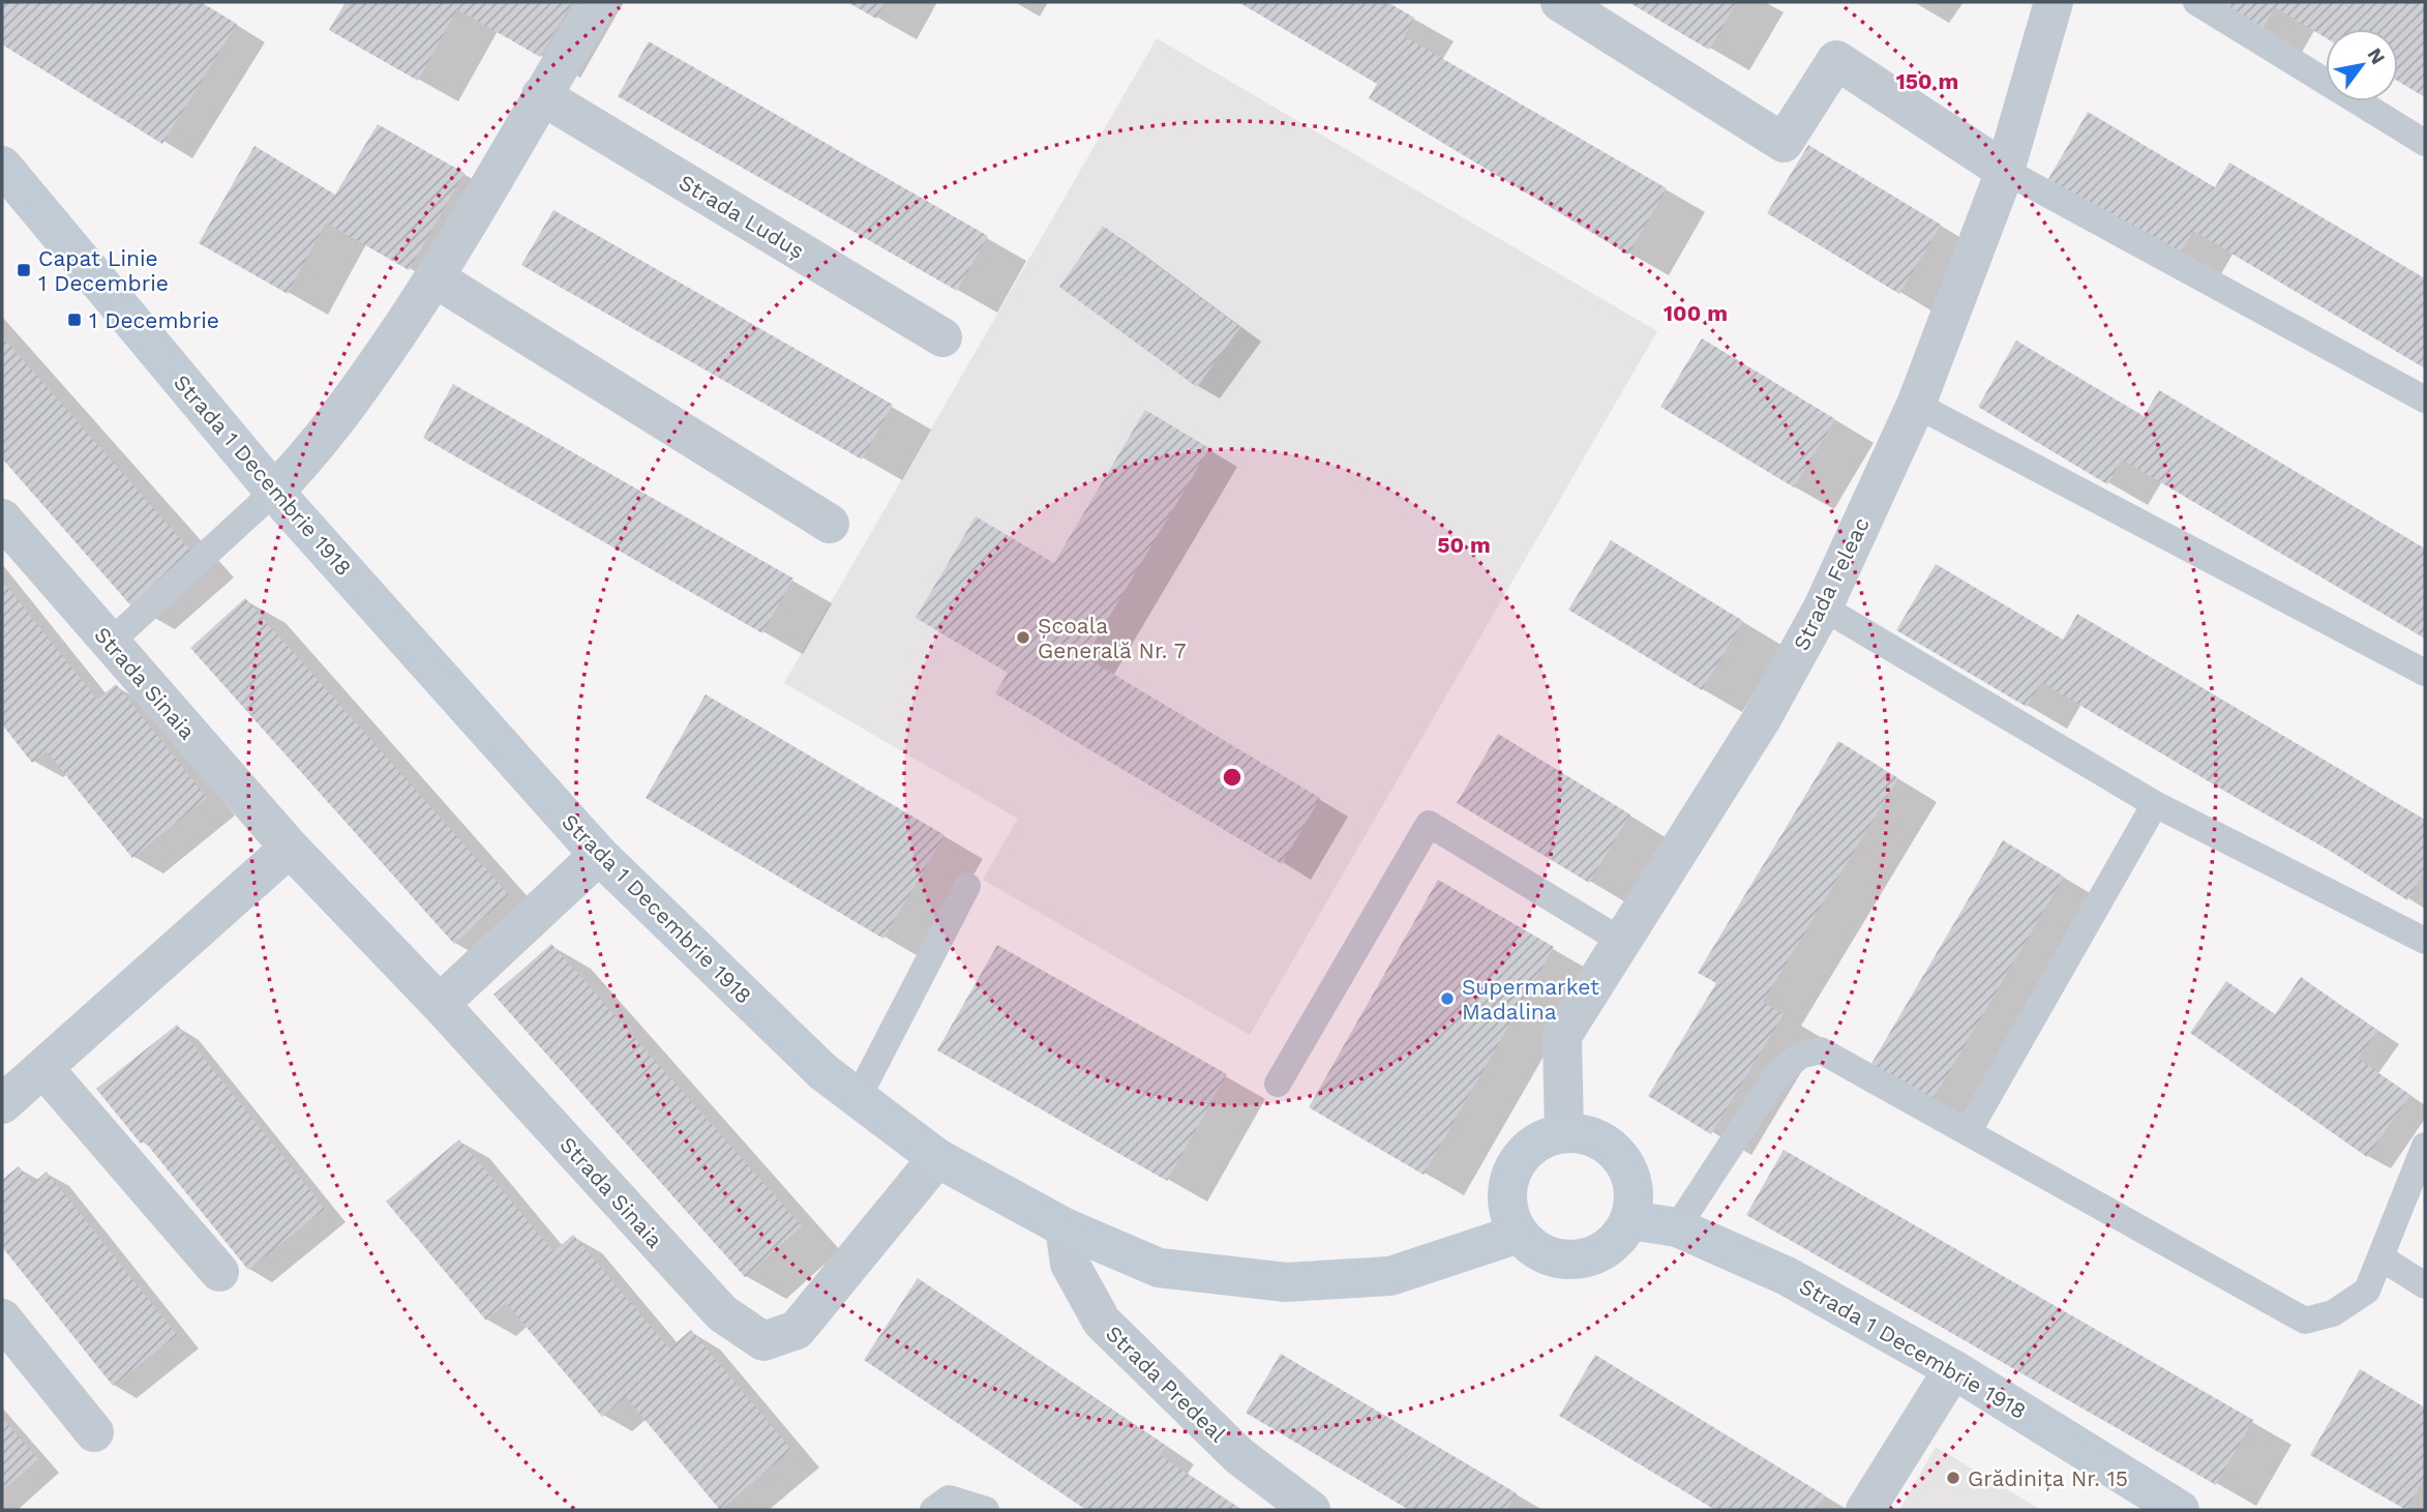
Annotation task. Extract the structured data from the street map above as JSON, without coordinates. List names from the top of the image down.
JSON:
{
  "streets": {
    "main road": ["Strada 1 Decembrie 1918"],
    "street": [
      "Strada Luduș",
      "Strada Feleac",
      "Strada Sinaia",
      "Strada Predeal"
    ]
  },
  "crossings": [
    ["Strada 1 Decembrie 1918", "Strada Feleac"],
    ["Strada 1 Decembrie 1918", "Strada Sinaia"],
    ["Strada 1 Decembrie 1918", "Strada Predeal"]
  ],
  "places": {
    "transit": ["Capat Linie 1 Decembrie", "1 Decembrie"],
    "other": ["Școala Generală Nr. 7", "Supermarket Madalina", "Grădinița Nr. 15"]
  },
  "north": "top right",
  "rings": ["150 m", "100 m", "50 m"]
}
